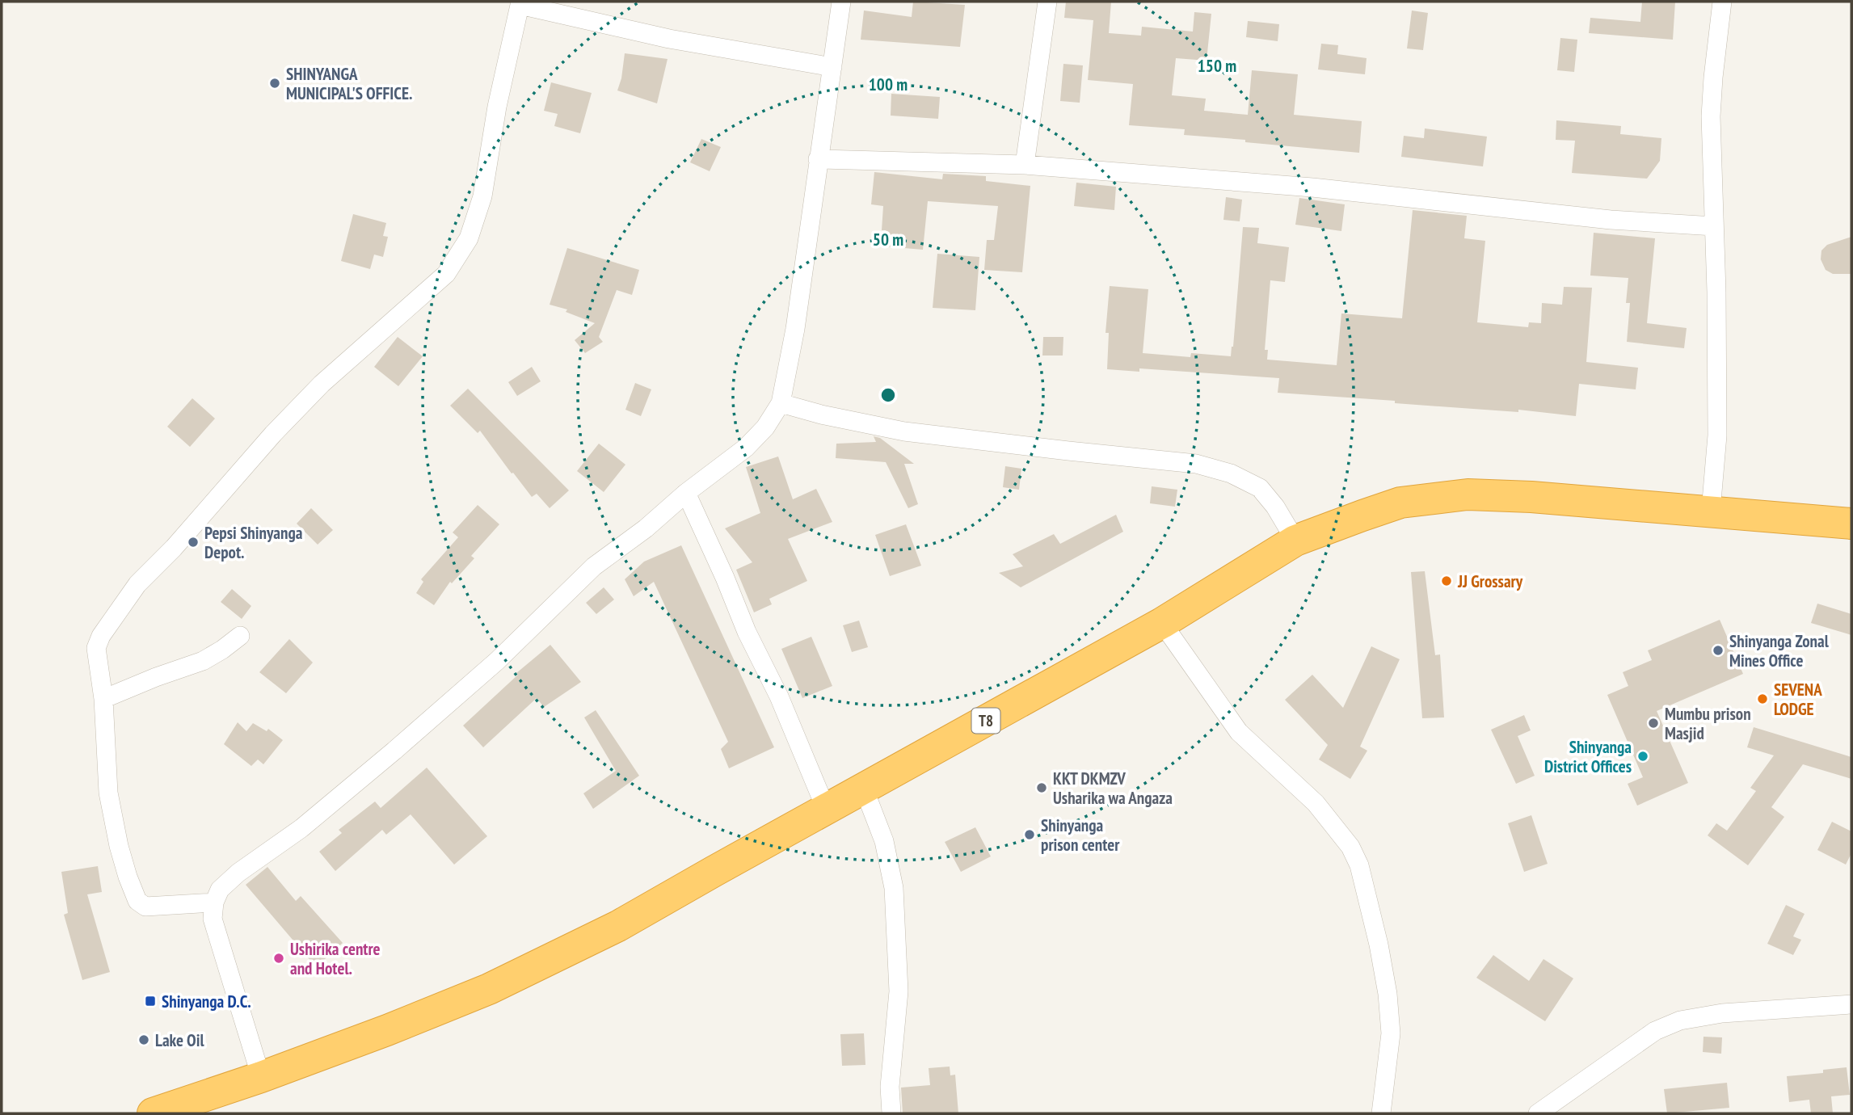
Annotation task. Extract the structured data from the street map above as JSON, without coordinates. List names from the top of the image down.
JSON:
{
  "streets": {
    "highway": ["T8"]
  },
  "places": {
    "other": [
      "SHINYANGA MUNICIPAL'S OFFICE.",
      "Pepsi Shinyanga Depot.",
      "JJ Grossary",
      "Shinyanga Zonal Mines Office",
      "SEVENA LODGE",
      "Mumbu prison Masjid",
      "Shinyanga District Offices",
      "KKT DKMZV Usharika wa Angaza",
      "Shinyanga prison center",
      "Ushirika centre and Hotel.",
      "Lake Oil"
    ],
    "transit": ["Shinyanga D.C."]
  },
  "rings": ["150 m", "100 m", "50 m"]
}
